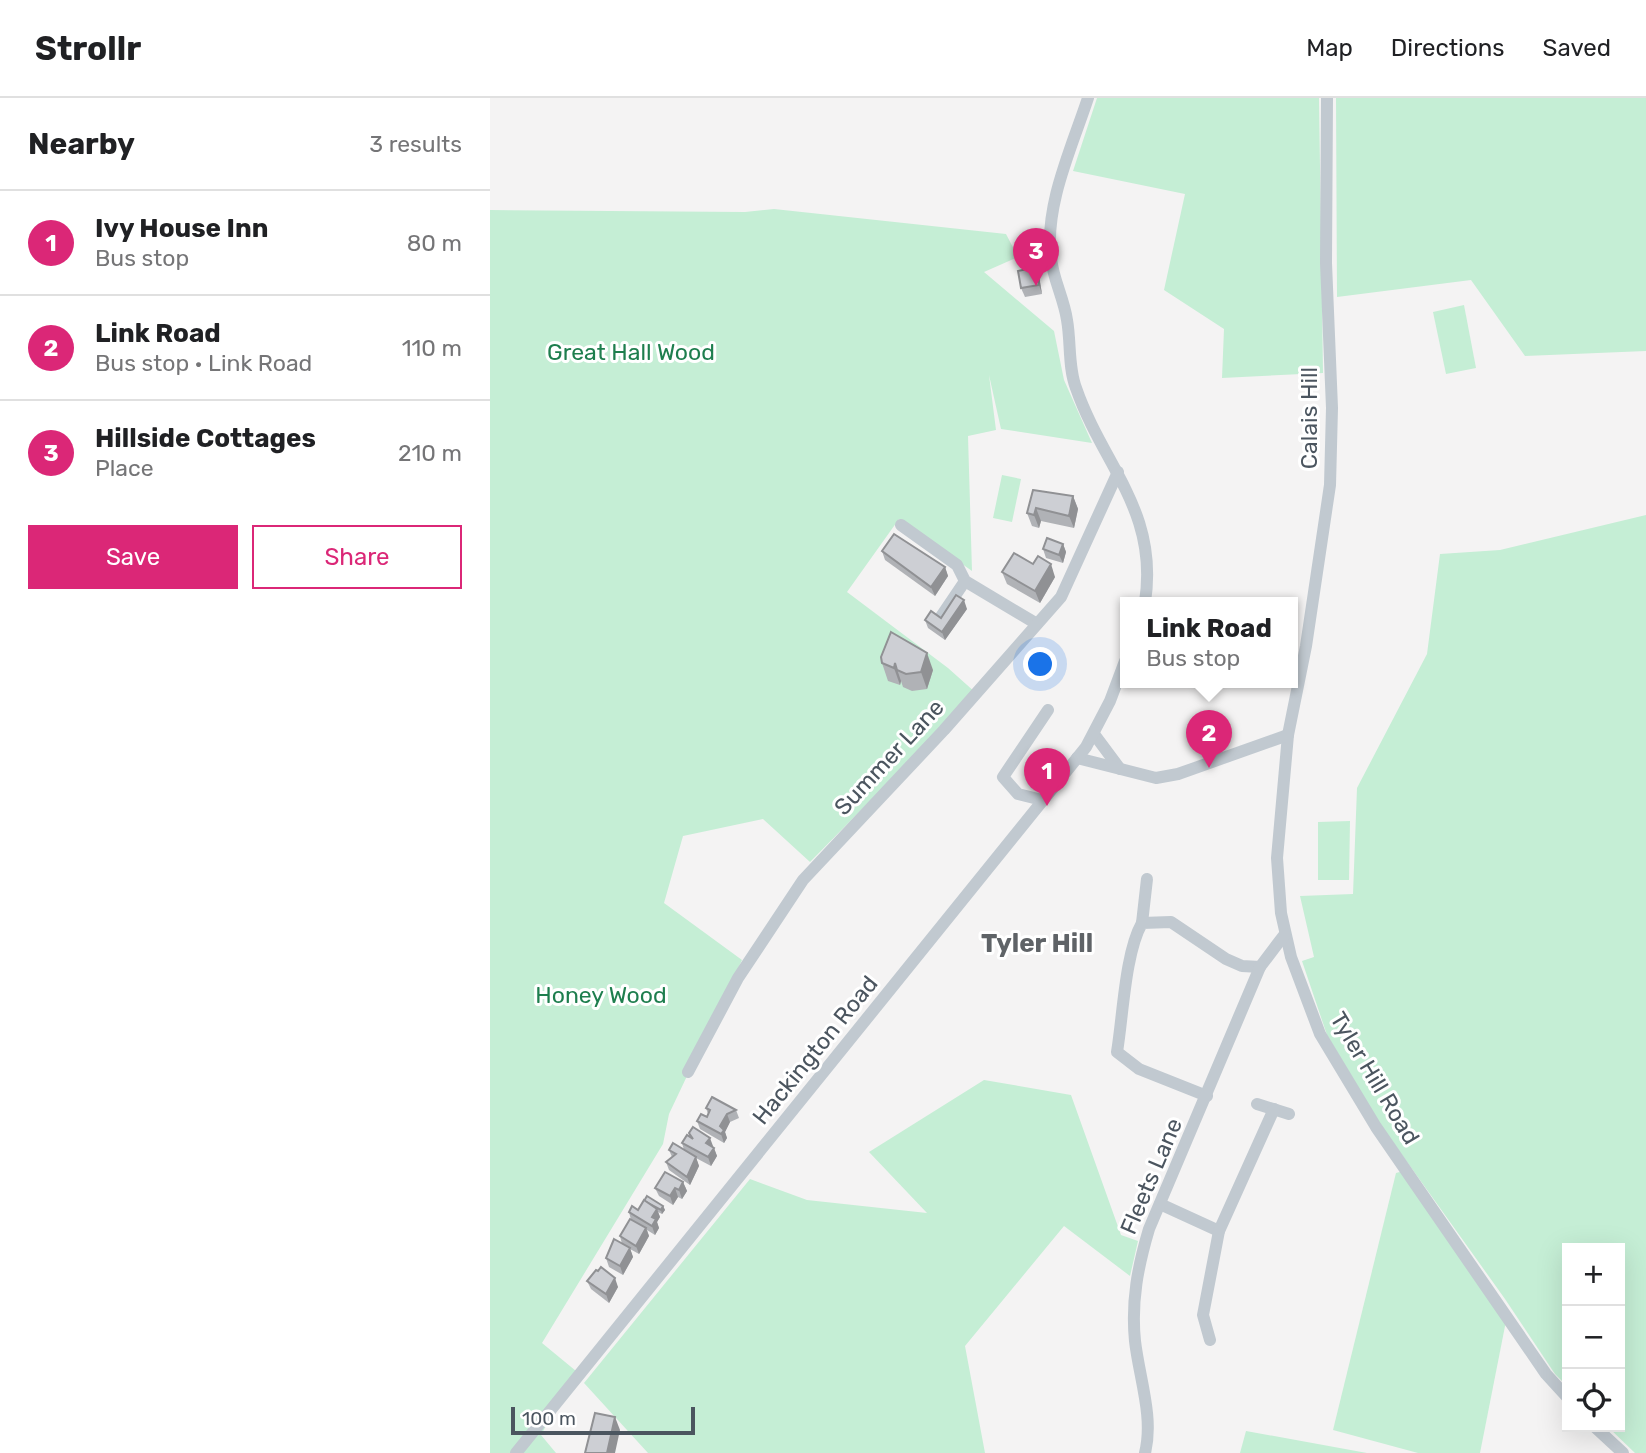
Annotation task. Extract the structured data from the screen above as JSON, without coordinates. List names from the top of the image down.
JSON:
{
  "streets": {
    "street": [
      "Calais Hill",
      "Summer Lane",
      "Hackington Road",
      "Tyler Hill Road",
      "Fleets Lane"
    ]
  },
  "crossings": [
    ["Calais Hill", "Tyler Hill Road"],
    ["Tyler Hill Road", "Fleets Lane"]
  ],
  "districts": ["Tyler Hill"],
  "parks": ["Great Hall Wood", "Honey Wood"],
  "scale_bar": "100 m",
  "page": {
    "header": "Strollr",
    "nav": ["Map", "Directions", "Saved"],
    "heading": ["Nearby", "3 results"],
    "list": [
      {
        "mark": "1",
        "name": "Ivy House Inn",
        "note": "Bus stop",
        "value": "80 m"
      },
      {
        "mark": "2",
        "name": "Link Road",
        "note": "Bus stop · Link Road",
        "value": "110 m"
      },
      {
        "mark": "3",
        "name": "Hillside Cottages",
        "note": "Place",
        "value": "210 m"
      }
    ],
    "pins": ["3", "2", "1"],
    "buttons": ["Save", "Share"],
    "popup": ["Link Road", "Bus stop"],
    "map_buttons": ["+", "−"],
    "scale": "100 m"
  }
}
